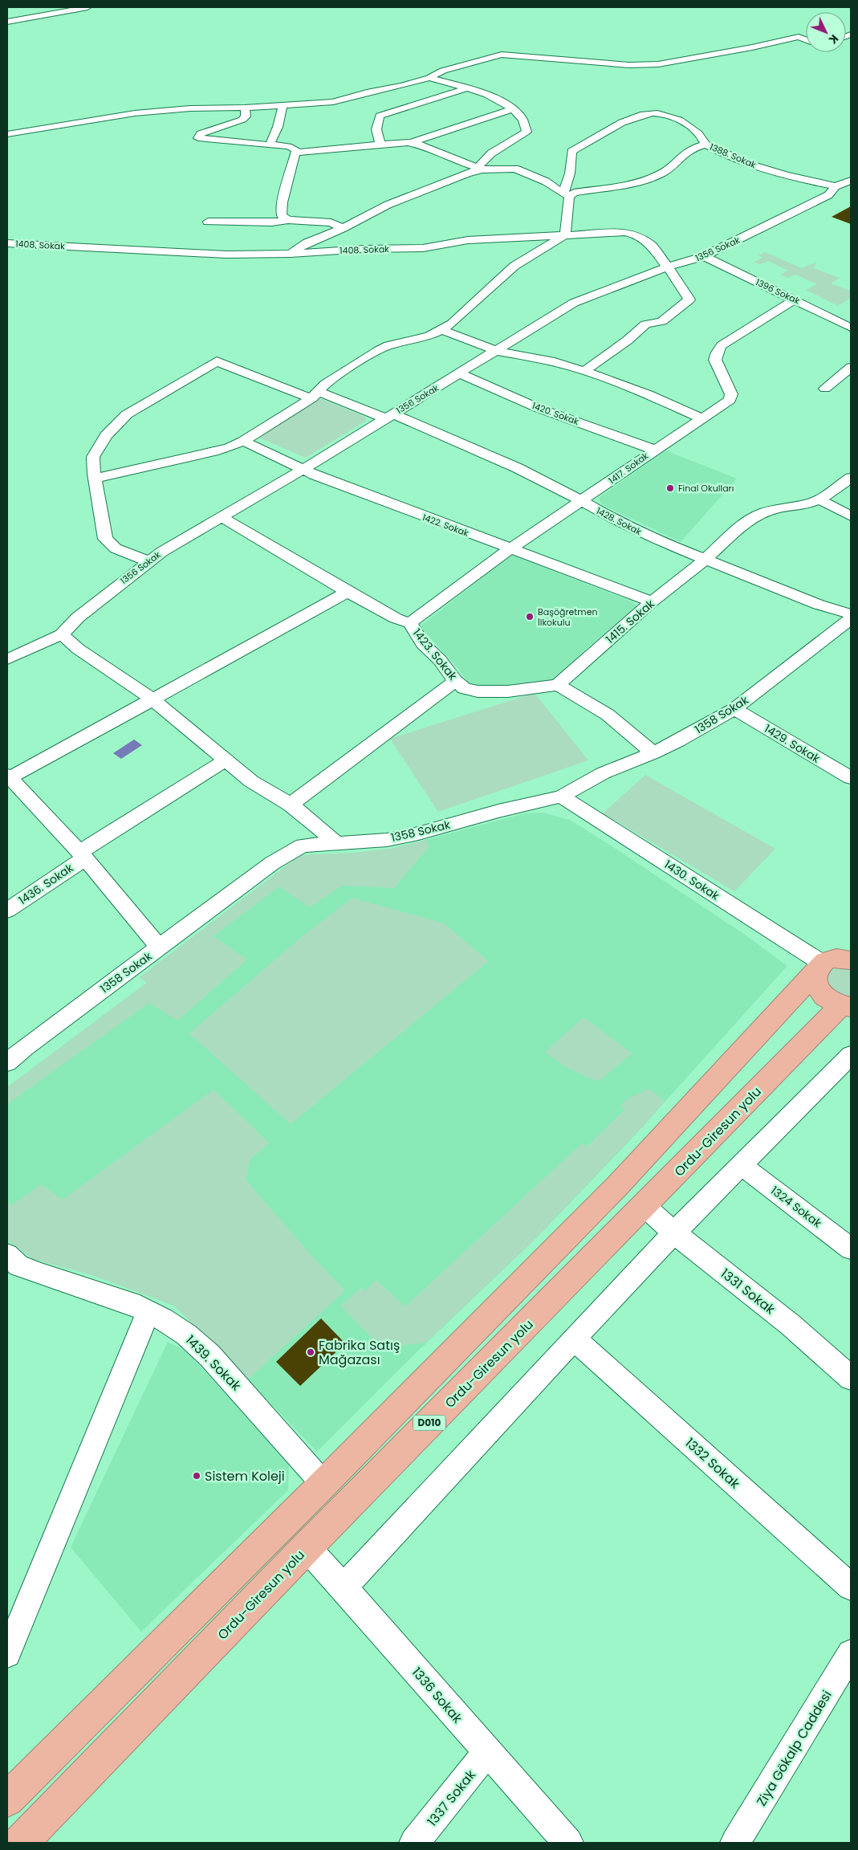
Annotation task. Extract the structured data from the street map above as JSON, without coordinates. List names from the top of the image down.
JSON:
{
  "streets": {
    "highway": ["Ordu-Giresun yolu", "D010"],
    "street": [
      "1388. Sokak",
      "1408. Sokak",
      "1356 Sokak",
      "1396 Sokak",
      "1420. Sokak",
      "1417. Sokak",
      "1428. Sokak",
      "1422. Sokak",
      "1415. Sokak",
      "1423. Sokak",
      "1358 Sokak",
      "1429. Sokak",
      "1430. Sokak",
      "1436. Sokak",
      "1324 Sokak",
      "1331 Sokak",
      "1439. Sokak",
      "1332 Sokak",
      "1336 Sokak",
      "Ziya Gökalp Caddesi",
      "1337 Sokak"
    ]
  },
  "crossings": [
    ["1388. Sokak", "1356 Sokak"],
    ["1408. Sokak", "1356 Sokak"],
    ["1356 Sokak", "1396 Sokak"],
    ["1356 Sokak", "1420. Sokak"],
    ["1356 Sokak", "1428. Sokak"],
    ["1356 Sokak", "1422. Sokak"],
    ["1356 Sokak", "1423. Sokak"],
    ["1396 Sokak", "1417. Sokak"],
    ["1420. Sokak", "1417. Sokak"],
    ["1417. Sokak", "1428. Sokak"],
    ["1417. Sokak", "1422. Sokak"],
    ["1417. Sokak", "1423. Sokak"],
    ["1428. Sokak", "1415. Sokak"],
    ["1422. Sokak", "1415. Sokak"],
    ["1415. Sokak", "1423. Sokak"],
    ["1358 Sokak", "1429. Sokak"],
    ["1358 Sokak", "1430. Sokak"],
    ["1430. Sokak", "D010"],
    ["Ordu-Giresun yolu", "1331 Sokak"],
    ["Ordu-Giresun yolu", "1336 Sokak"],
    ["1439. Sokak", "D010"],
    ["1336 Sokak", "1337 Sokak"]
  ],
  "places": [
    "Final Okulları",
    "Başöğretmen İlkokulu",
    "Fabrika Satış Mağazası",
    "Sistem Koleji"
  ],
  "north": "bottom right"
}
